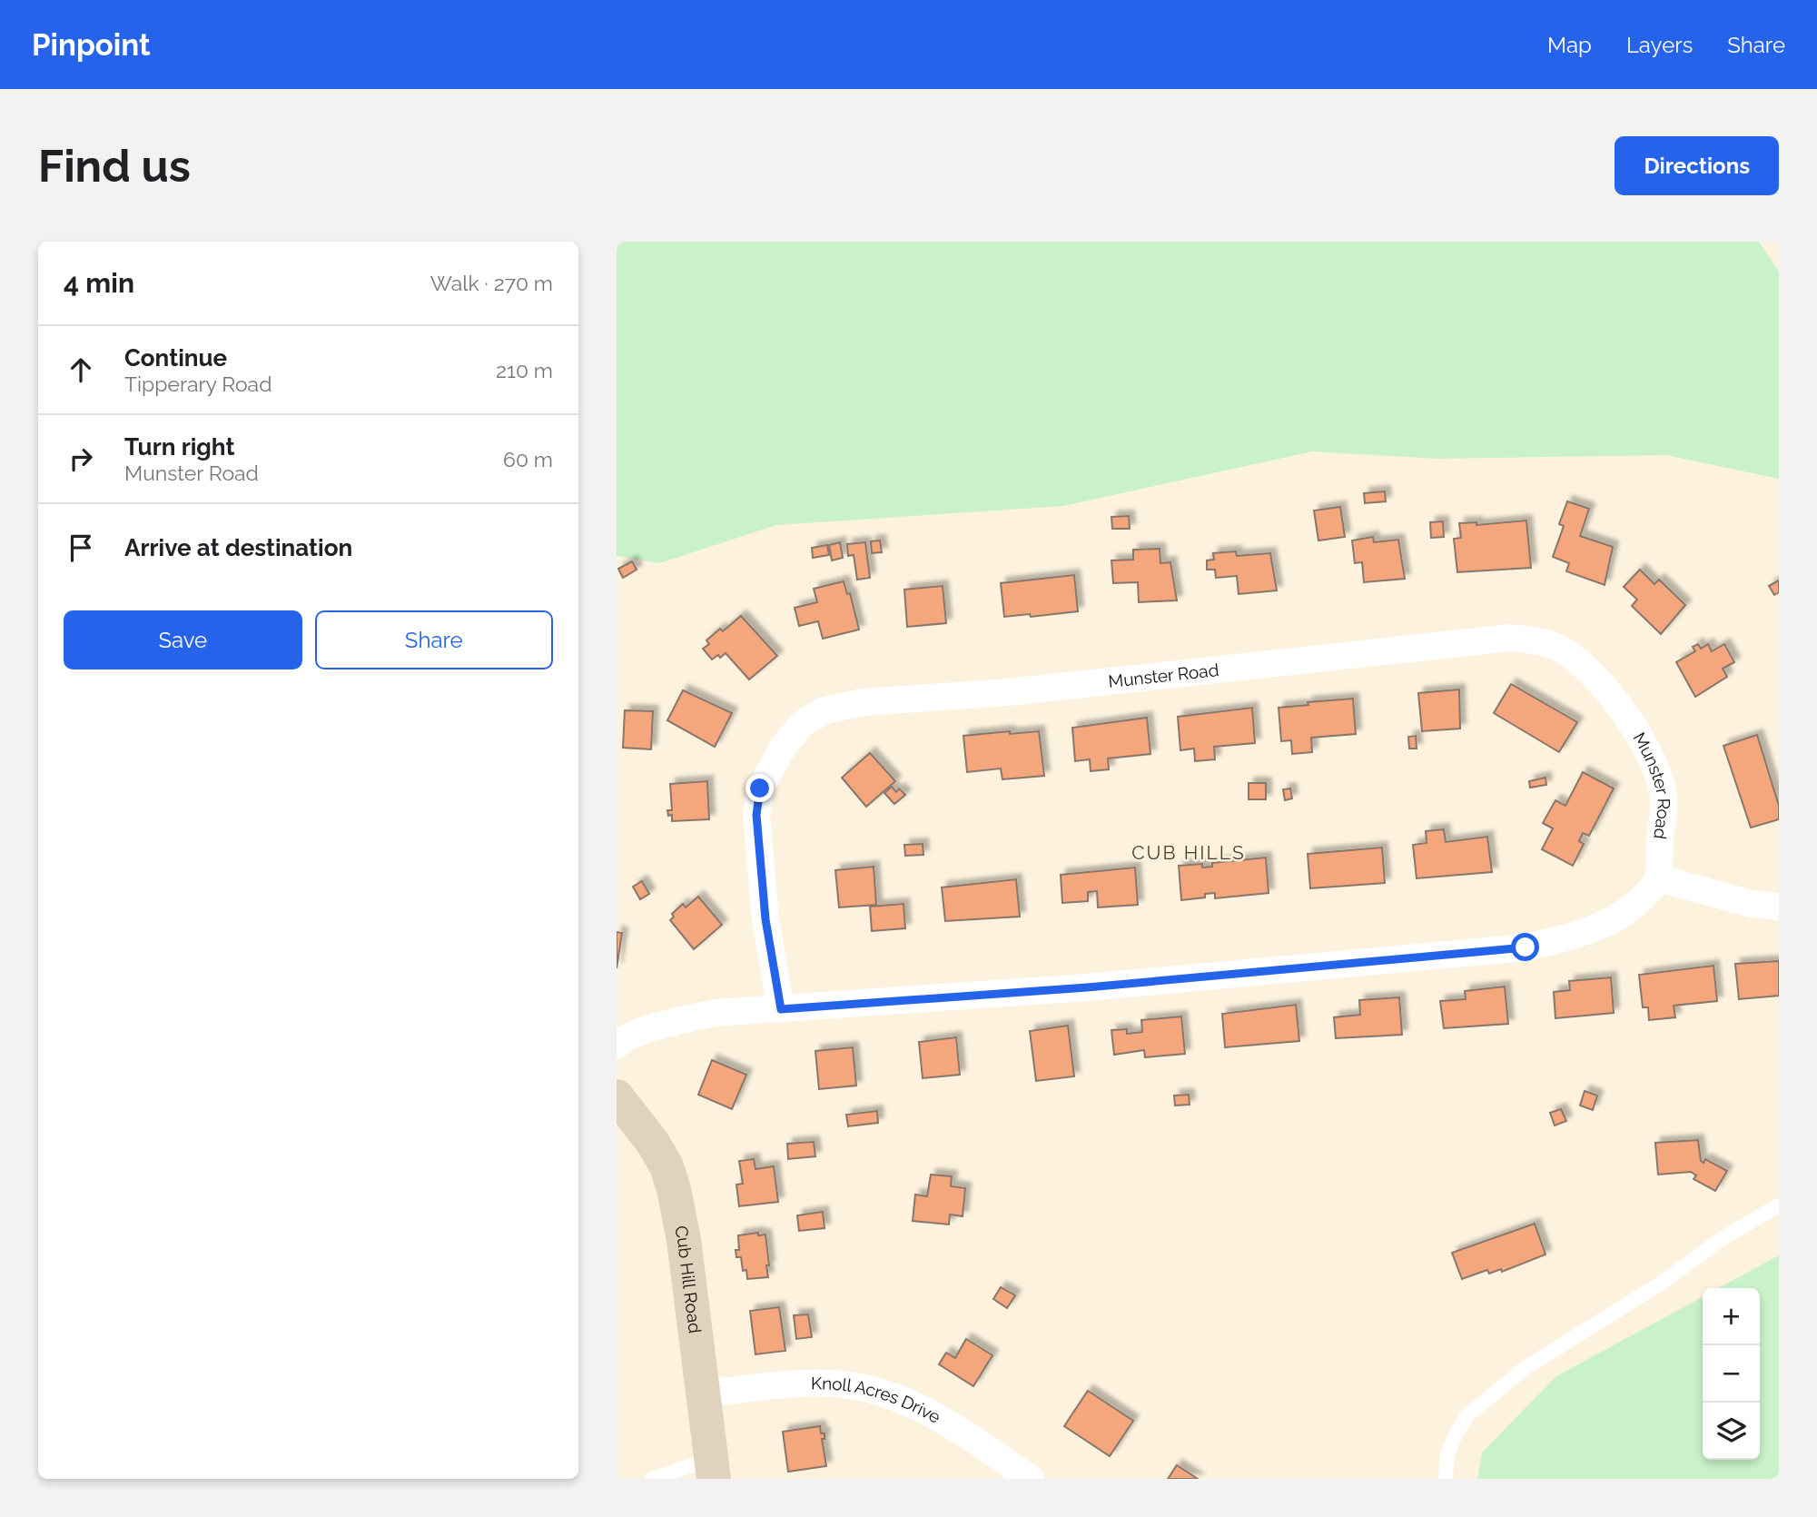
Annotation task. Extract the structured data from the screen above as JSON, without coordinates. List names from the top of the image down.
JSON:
{
  "streets": {
    "street": ["Munster Road", "Cub Hill Road", "Knoll Acres Drive"]
  },
  "crossings": [
    ["Cub Hill Road", "Knoll Acres Drive"]
  ],
  "districts": ["CUB HILLS"],
  "page": {
    "header": "Pinpoint",
    "nav": ["Map", "Layers", "Share"],
    "buttons": [
      "Directions",
      ["Save", "Share"]
    ],
    "title": "Find us",
    "heading": ["4 min", "Walk · 270 m"],
    "list": [
      ["Continue", "Tipperary Road", "210 m"],
      ["Turn right", "Munster Road", "60 m"],
      "Arrive at destination"
    ],
    "map_buttons": ["+", "−"]
  }
}
